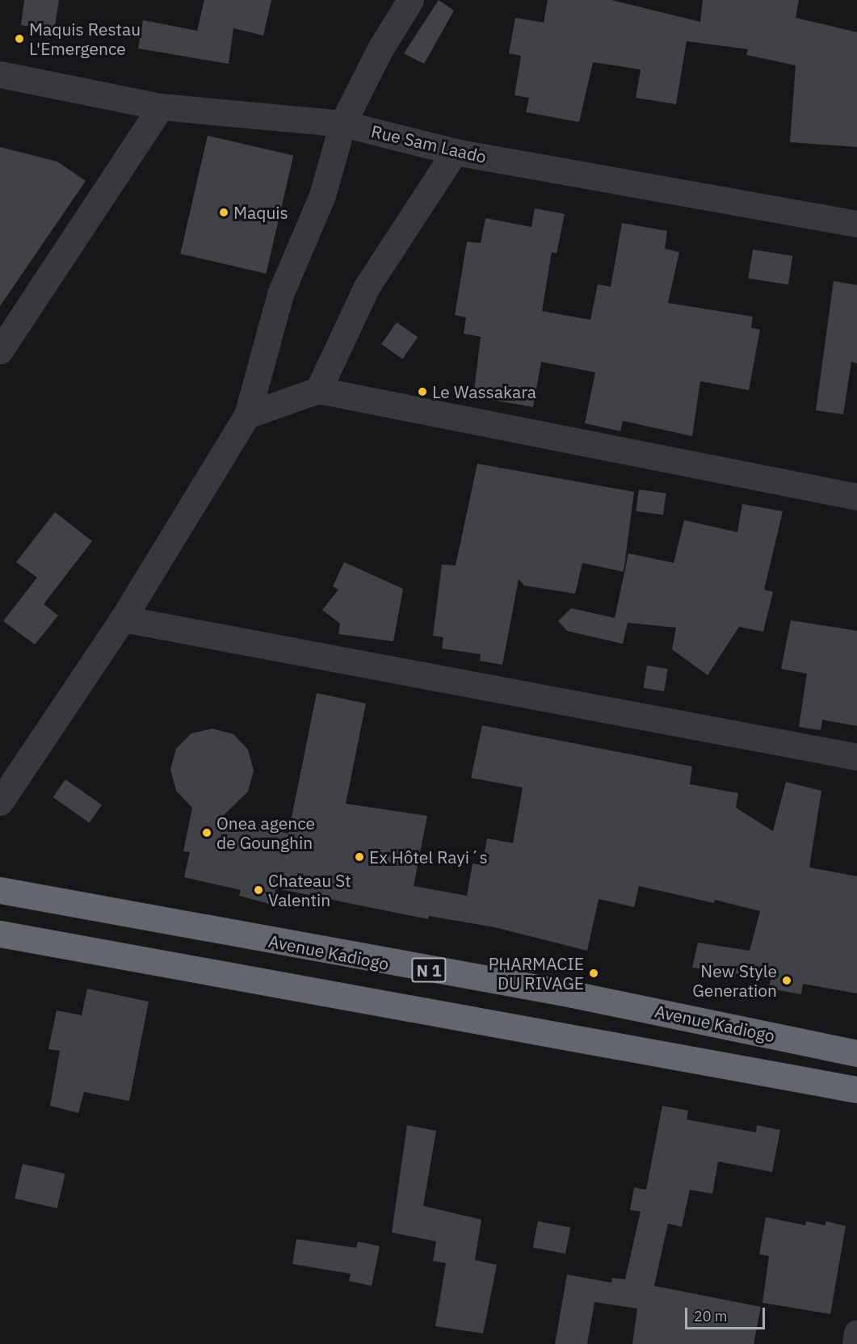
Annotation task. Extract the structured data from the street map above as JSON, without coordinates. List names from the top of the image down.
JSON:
{
  "streets": {
    "highway": ["Avenue Kadiogo", "N 1"],
    "street": ["Rue Sam Laado"]
  },
  "places": [
    "Maquis Restau L'Emergence",
    "Maquis",
    "Le Wassakara",
    "Onea agence de Gounghin",
    "Ex Hôtel Rayi´s",
    "Chateau St Valentin",
    "PHARMACIE DU RIVAGE",
    "New Style Generation"
  ],
  "scale_bar": "20 m"
}
